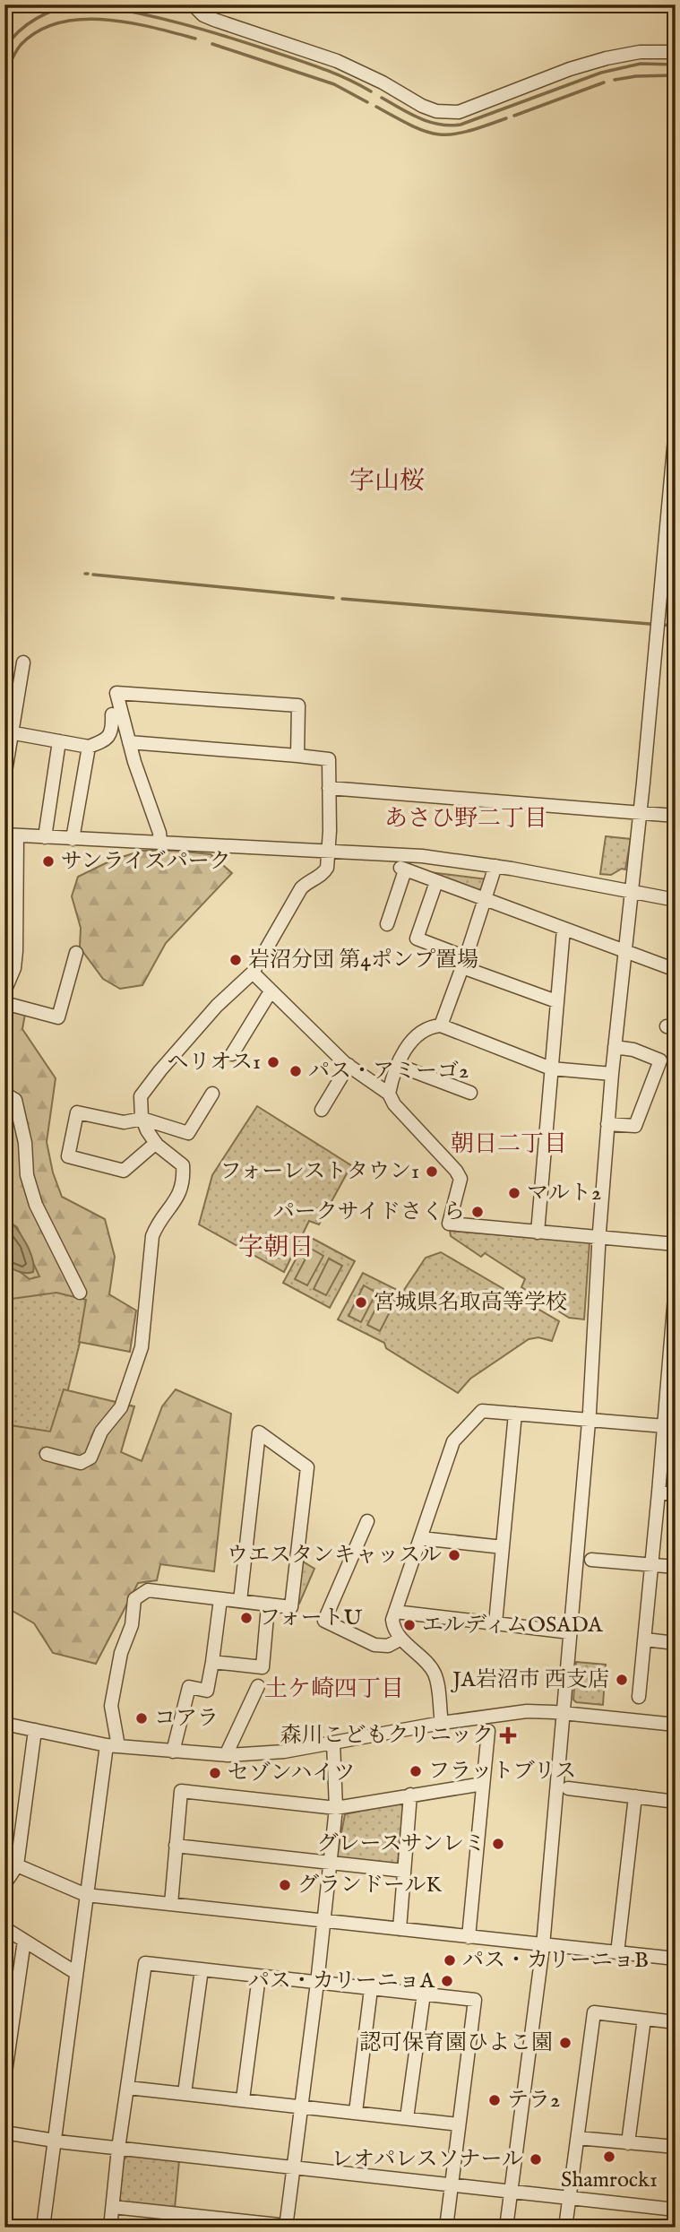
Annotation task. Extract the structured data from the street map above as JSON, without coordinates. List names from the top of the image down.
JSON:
{
  "districts": [
    "字山桜",
    "あさひ野二丁目",
    "朝日二丁目",
    "字朝日",
    "土ケ崎四丁目"
  ],
  "places": {
    "other": [
      "サンライズパーク",
      "岩沼分団 第4ポンプ置場",
      "ヘリオス1",
      "パス・アミーゴ2",
      "フォーレストタウン1",
      "マルト2",
      "パークサイドさくら",
      "宮城県名取高等学校",
      "ウエスタンキャッスル",
      "フォートU",
      "エルディムOSADA",
      "JA岩沼市 西支店",
      "コアラ",
      "フラットブリス",
      "セゾンハイツ",
      "グレースサンレミ",
      "グランドールK",
      "パス・カリーニョB",
      "パス・カリーニョA",
      "認可保育園ひよこ園",
      "テラ2",
      "Shamrock1",
      "レオパレスソナール"
    ],
    "health": ["森川こどもクリニック"]
  }
}
